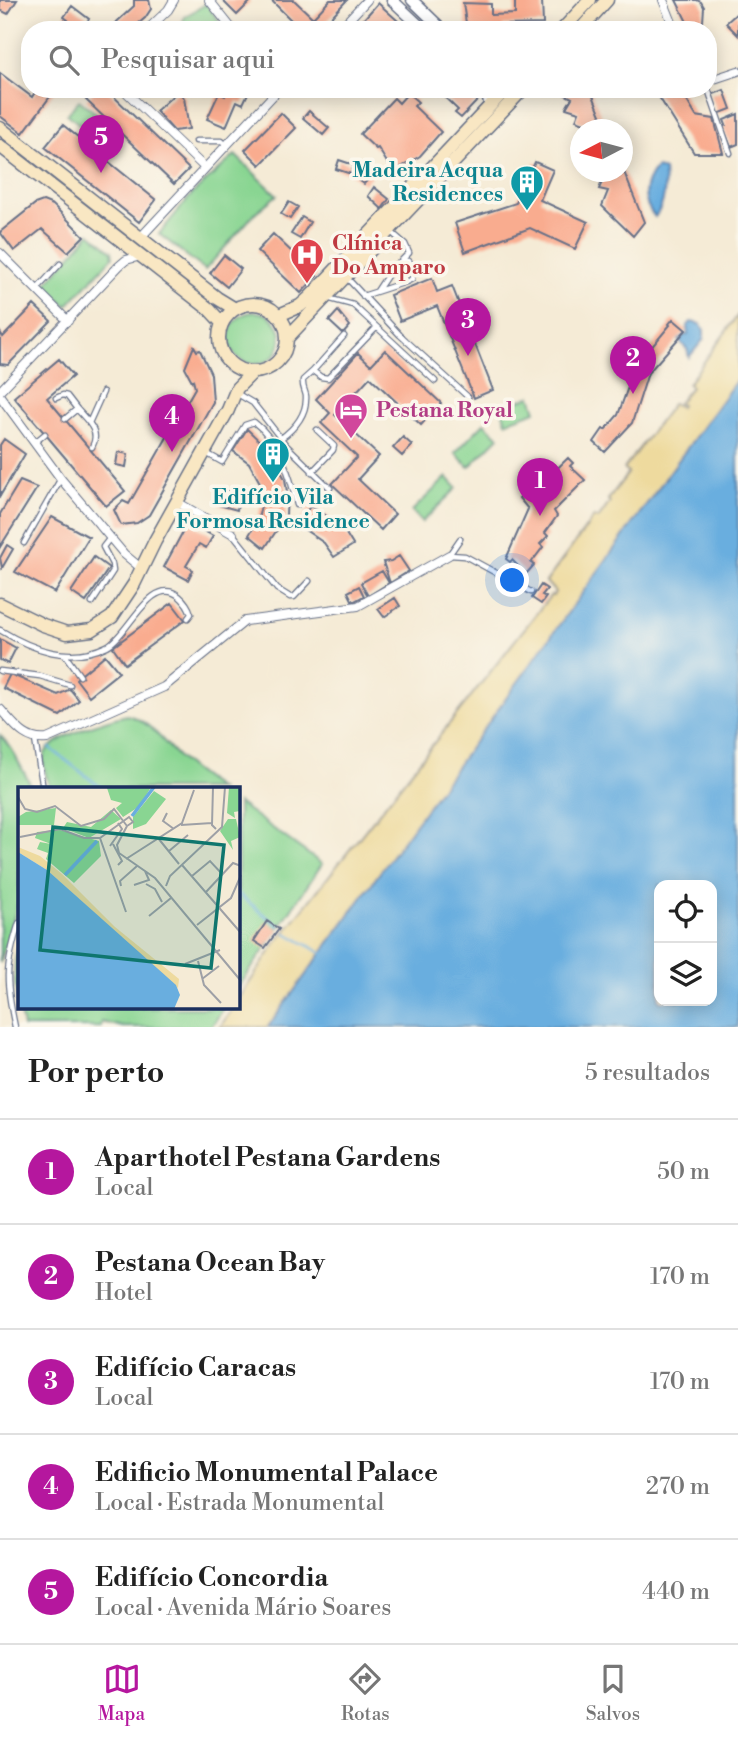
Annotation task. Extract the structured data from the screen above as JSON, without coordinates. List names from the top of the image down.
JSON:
{
  "places": {
    "building": ["Madeira Acqua Residences", "Edifício Vila Formosa Residence"],
    "hospital": ["Clínica Do Amparo"],
    "hotel": ["Pestana Royal"]
  },
  "north": "left",
  "page": {
    "search": "Pesquisar aqui",
    "pins": [
      "5",
      "3",
      "2",
      "4",
      "1"
    ],
    "heading": ["Por perto", "5 resultados"],
    "list": [
      {
        "mark": "1",
        "name": "Aparthotel Pestana Gardens",
        "note": "Local",
        "value": "50 m"
      },
      {
        "mark": "2",
        "name": "Pestana Ocean Bay",
        "note": "Hotel",
        "value": "170 m"
      },
      {
        "mark": "3",
        "name": "Edifício Caracas",
        "note": "Local",
        "value": "170 m"
      },
      {
        "mark": "4",
        "name": "Edificio Monumental Palace",
        "note": "Local · Estrada Monumental",
        "value": "270 m"
      },
      {
        "mark": "5",
        "name": "Edifício Concordia",
        "note": "Local · Avenida Mário Soares",
        "value": "440 m"
      }
    ],
    "nav": ["Mapa", "Rotas", "Salvos"]
  }
}
